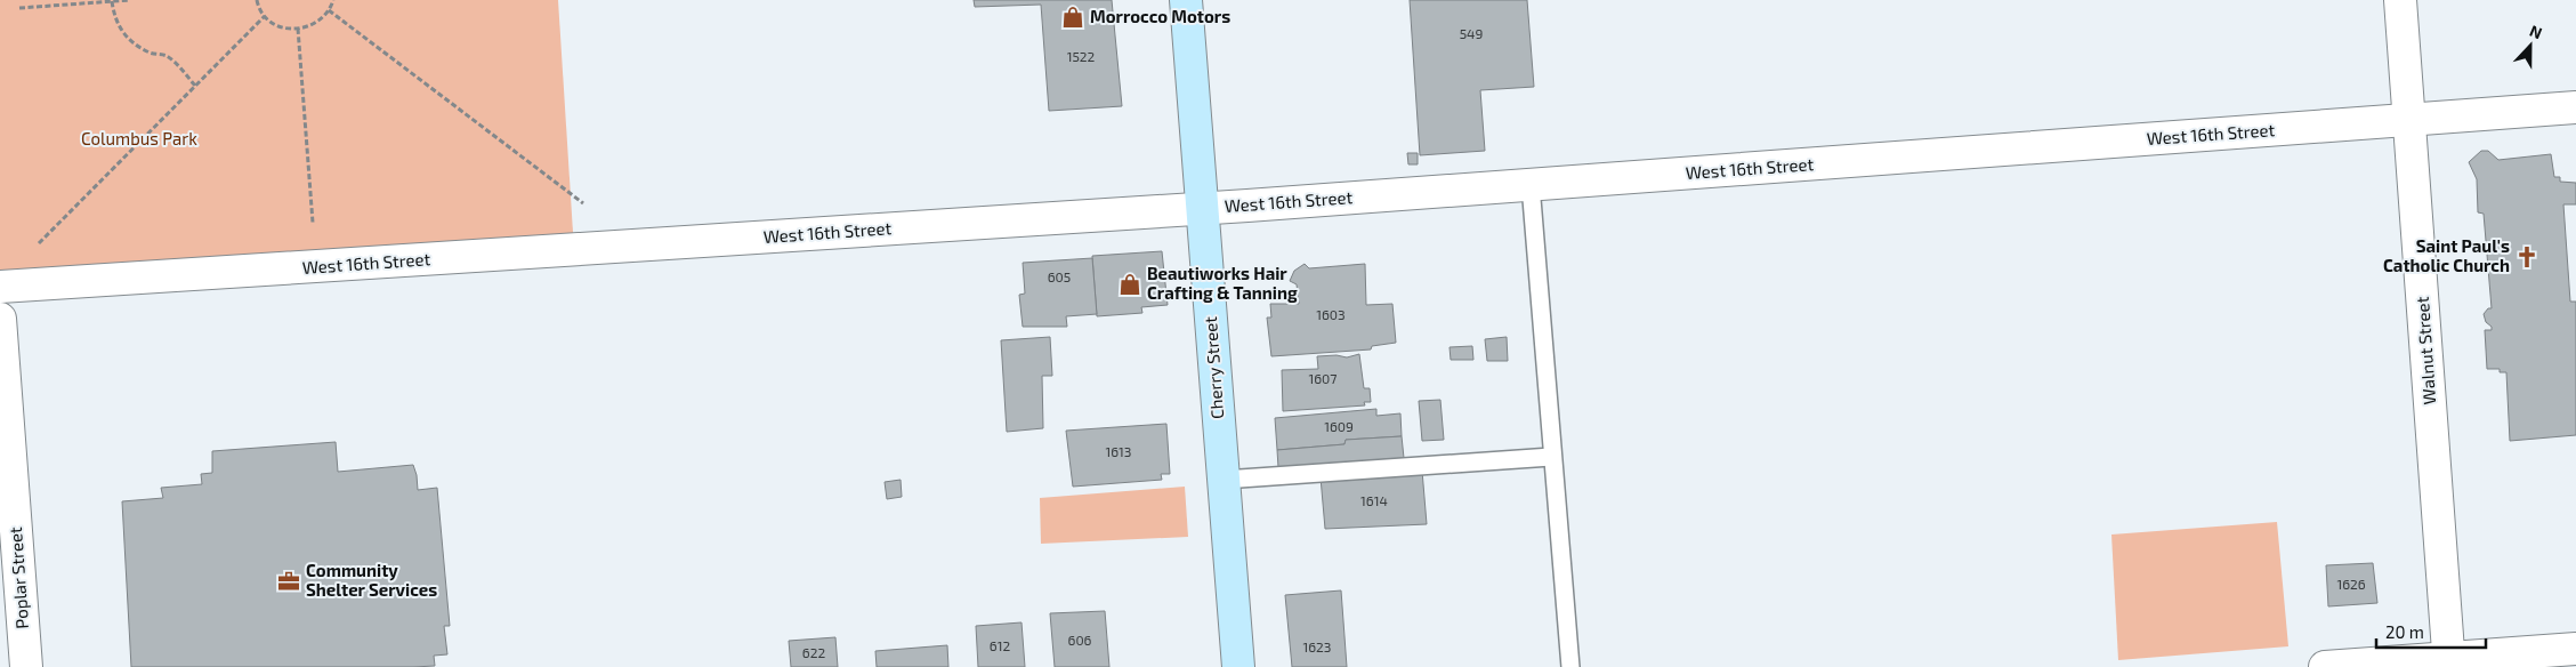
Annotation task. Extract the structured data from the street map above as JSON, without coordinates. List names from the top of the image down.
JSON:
{
  "streets": {
    "street": [
      "West 16th Street",
      "Walnut Street",
      "Cherry Street",
      "Poplar Street"
    ]
  },
  "crossings": [
    ["West 16th Street", "Walnut Street"],
    ["West 16th Street", "Cherry Street"]
  ],
  "parks": ["Columbus Park"],
  "places": {
    "shop": ["Morrocco Motors", "Beautiworks Hair Crafting & Tanning"],
    "church": ["Saint Paul's Catholic Church"],
    "office": ["Community Shelter Services"]
  },
  "house_numbers": [
    "549",
    "1522",
    "605",
    "1603",
    "1607",
    "1609",
    "1613",
    "1614",
    "1626",
    "606",
    "612",
    "1623",
    "622"
  ],
  "scale_bar": "20 m",
  "north": "top"
}
